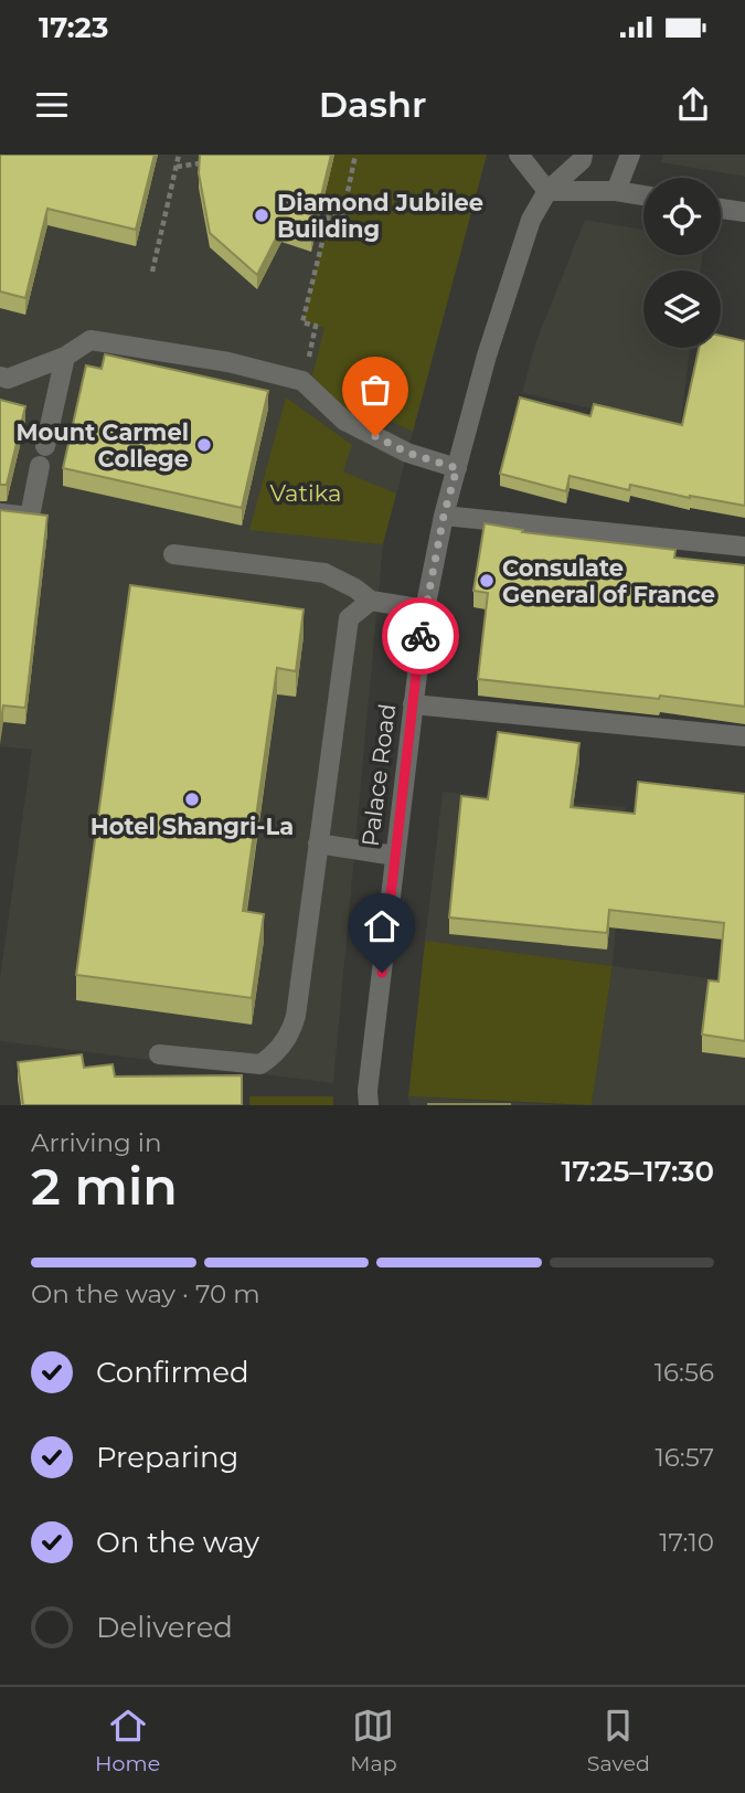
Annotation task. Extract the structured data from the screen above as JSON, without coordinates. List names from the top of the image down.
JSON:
{
  "streets": {
    "street": ["Palace Road"]
  },
  "parks": ["Vatika"],
  "places": [
    "Diamond Jubilee Building",
    "Mount Carmel College",
    "Consulate General of France",
    "Hotel Shangri-La"
  ],
  "page": {
    "status": "17:23",
    "header": "Dashr",
    "heading": ["2 min", "Arriving in", "17:25–17:30"],
    "bar": "On the way · 70 m",
    "list": [
      ["Confirmed", "16:56"],
      ["Preparing", "16:57"],
      ["On the way", "17:10"],
      "Delivered"
    ],
    "tabs": ["Home", "Map", "Saved"]
  }
}
